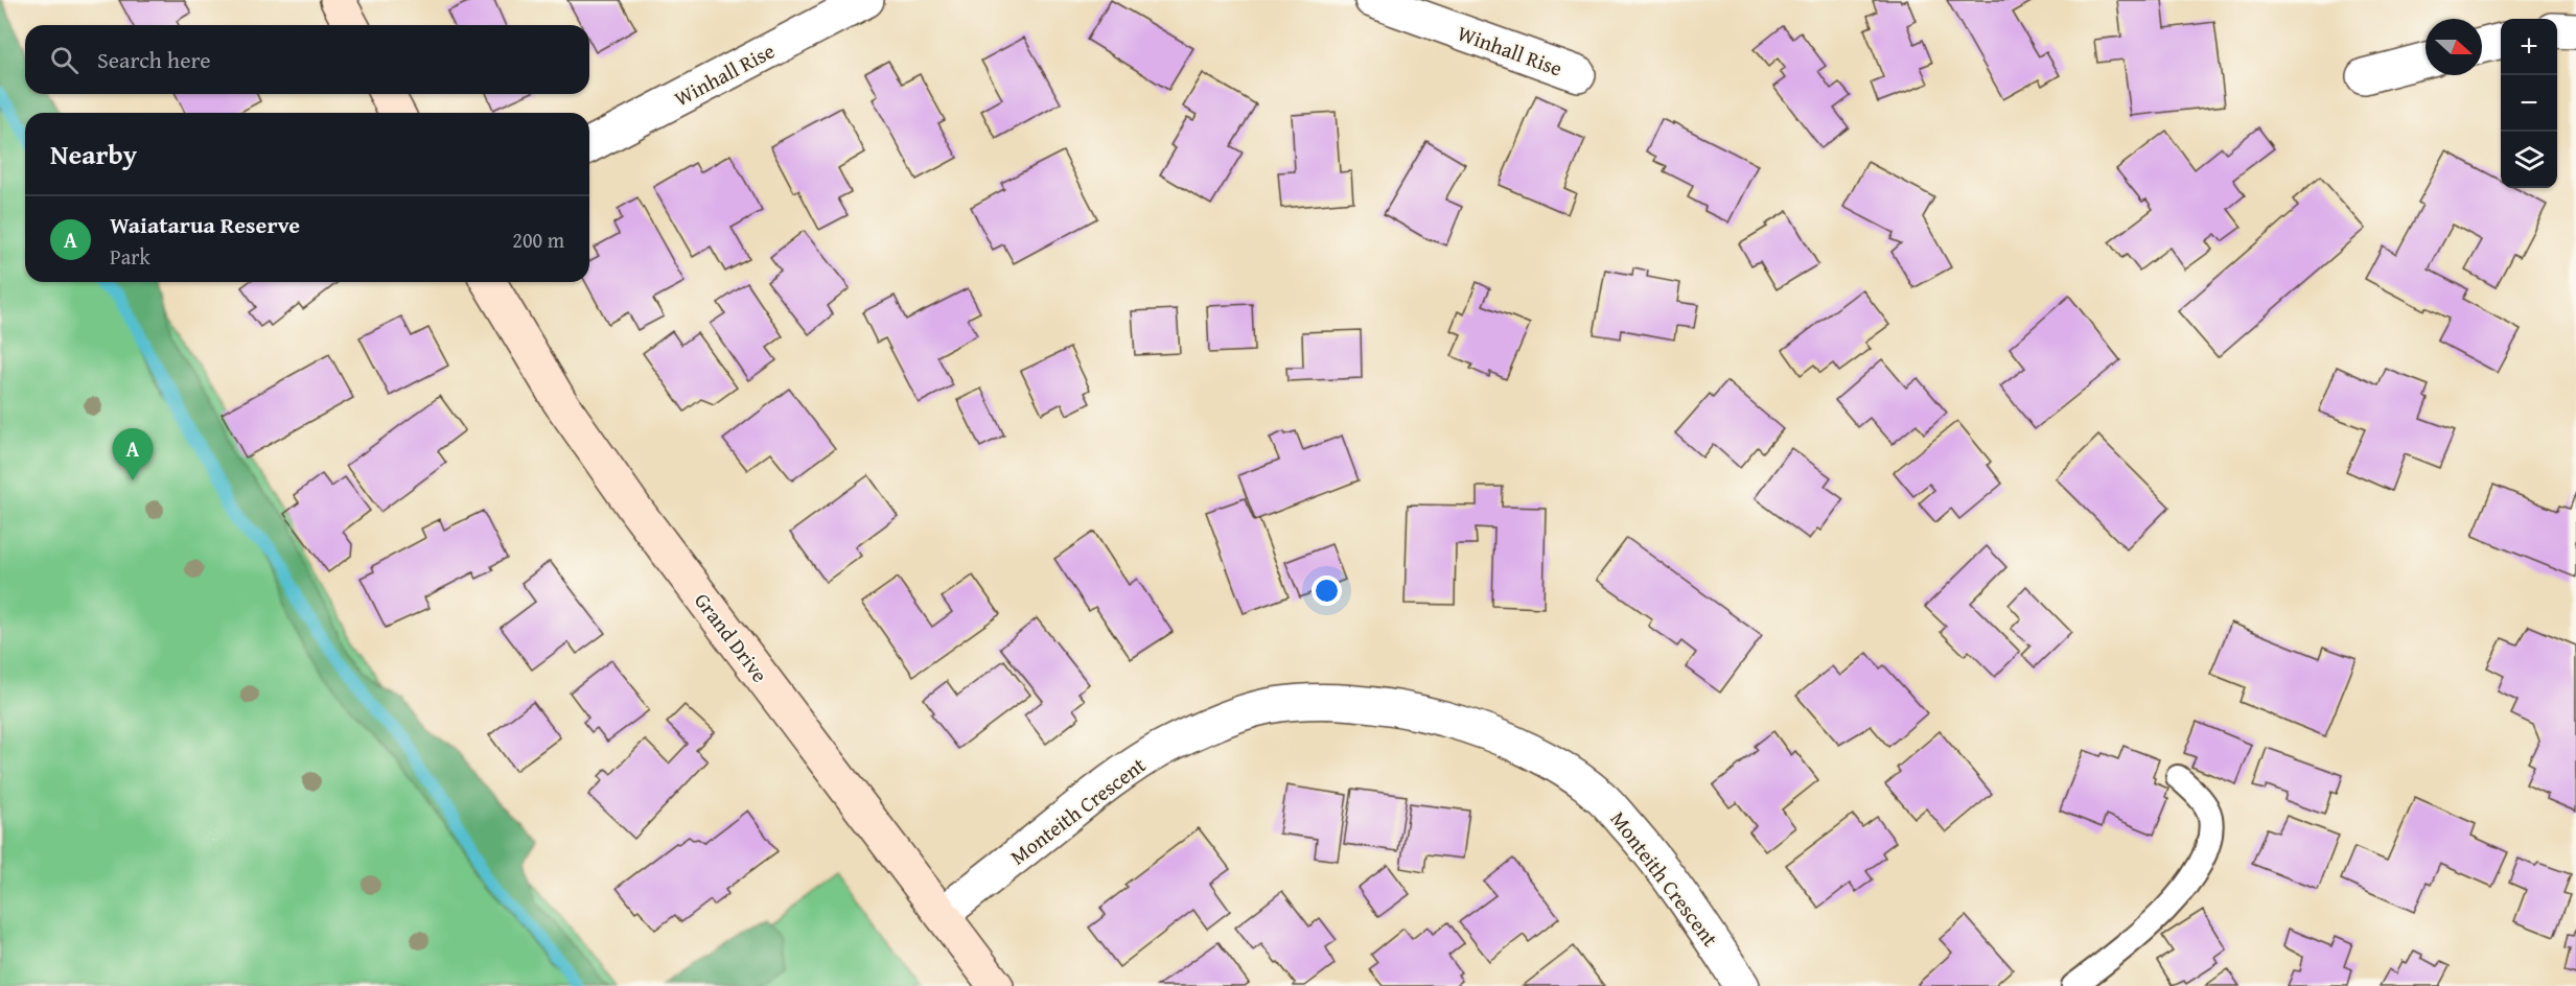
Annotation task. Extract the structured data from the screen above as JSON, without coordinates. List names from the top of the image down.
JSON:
{
  "streets": {
    "main road": ["Grand Drive"],
    "street": ["Winhall Rise", "Monteith Crescent"]
  },
  "crossings": [
    ["Grand Drive", "Monteith Crescent"]
  ],
  "north": "right",
  "page": {
    "map_buttons": ["+", "−"],
    "search": "Search here",
    "heading": "Nearby",
    "list": [
      {
        "mark": "A",
        "name": "Waiatarua Reserve",
        "note": "Park",
        "value": "200 m"
      }
    ],
    "pins": "A"
  }
}
